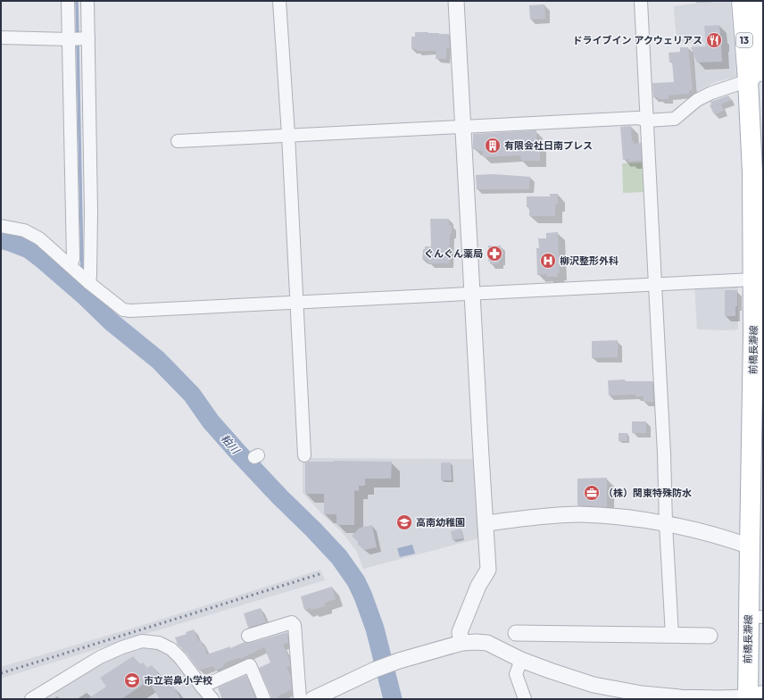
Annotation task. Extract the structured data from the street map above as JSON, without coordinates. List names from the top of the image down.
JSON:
{
  "streets": {
    "main road": ["13", "前橋長瀞線"]
  },
  "water": ["粕川"],
  "places": {
    "restaurant": ["ドライブイン アクウェリアス"],
    "building": ["有限会社日南プレス"],
    "pharmacy": ["ぐんぐん薬局"],
    "hospital": ["柳沢整形外科"],
    "office": ["（株）関東特殊防水"],
    "school or university": ["高南幼稚園", "市立岩鼻小学校"]
  }
}
